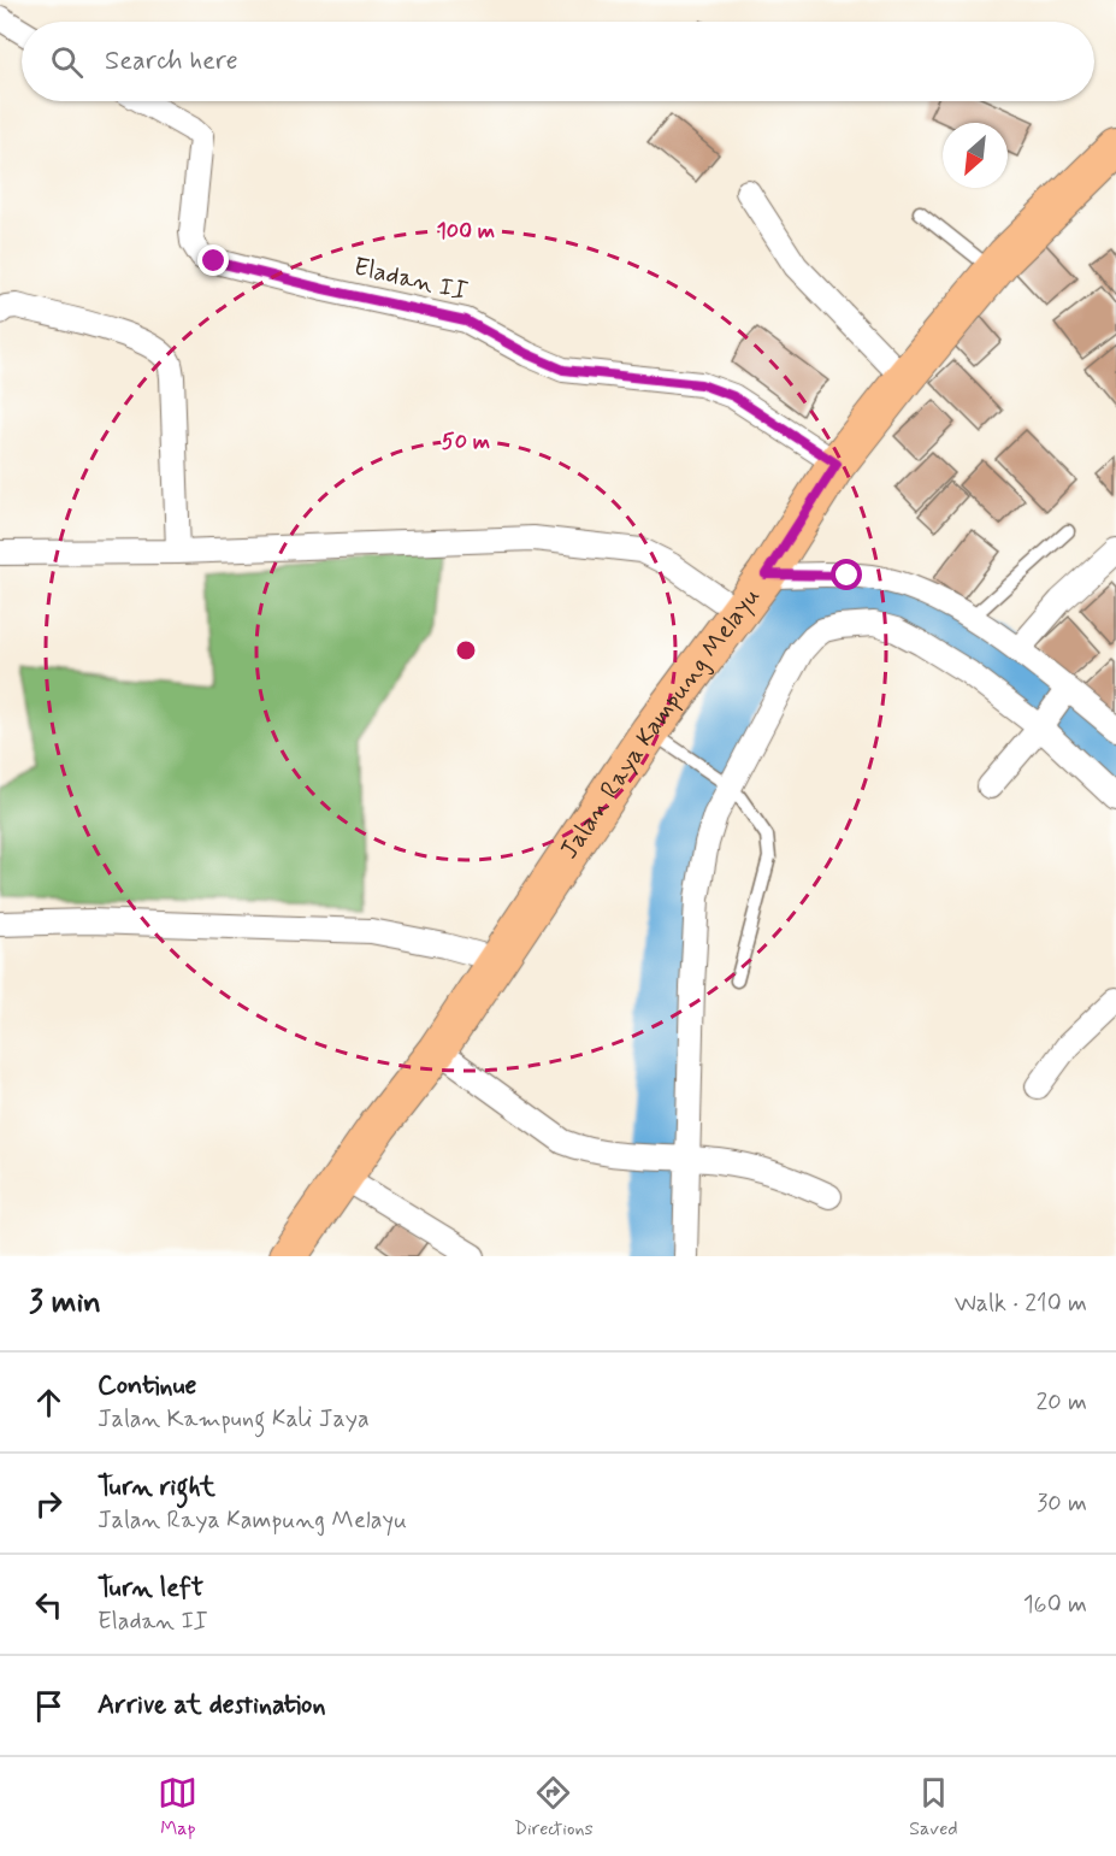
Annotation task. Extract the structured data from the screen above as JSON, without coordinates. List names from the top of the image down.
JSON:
{
  "streets": {
    "main road": ["Jalan Raya Kampung Melayu"],
    "street": ["Eladan II"]
  },
  "crossings": [
    ["Eladan II", "Jalan Raya Kampung Melayu"]
  ],
  "north": "bottom left",
  "page": {
    "search": "Search here",
    "heading": ["3 min", "Walk · 210 m"],
    "list": [
      ["Continue", "Jalan Kampung Kali Jaya", "20 m"],
      ["Turn right", "Jalan Raya Kampung Melayu", "30 m"],
      ["Turn left", "Eladan II", "160 m"],
      "Arrive at destination"
    ],
    "nav": ["Map", "Directions", "Saved"]
  },
  "rings": ["100 m", "50 m"]
}
